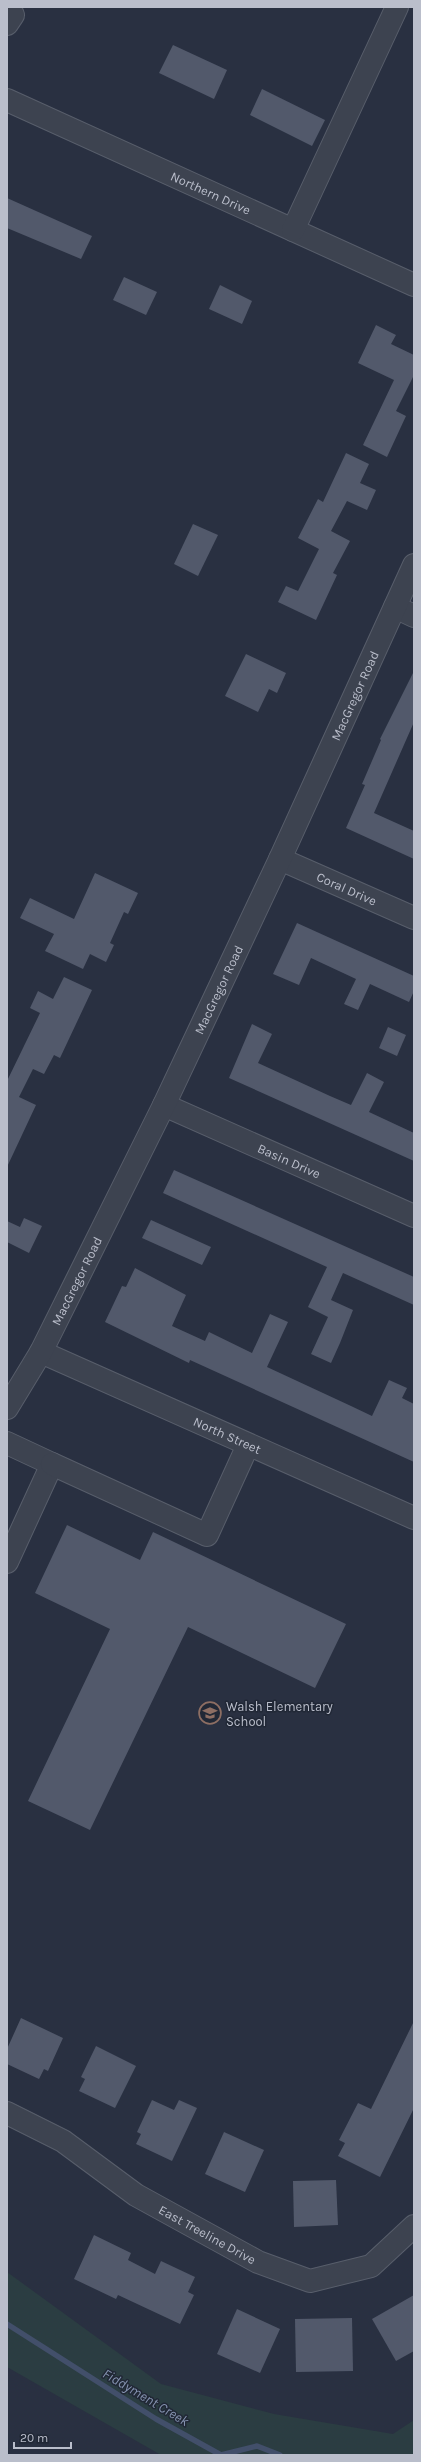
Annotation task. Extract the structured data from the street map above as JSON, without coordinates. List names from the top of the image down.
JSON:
{
  "streets": {
    "street": [
      "Northern Drive",
      "MacGregor Road",
      "Coral Drive",
      "Basin Drive",
      "North Street",
      "East Treeline Drive"
    ]
  },
  "crossings": [
    ["MacGregor Road", "Coral Drive"],
    ["MacGregor Road", "Basin Drive"],
    ["MacGregor Road", "North Street"]
  ],
  "water": ["Fiddyment Creek"],
  "places": {
    "school or university": ["Walsh Elementary School"]
  },
  "scale_bar": "20 m"
}
